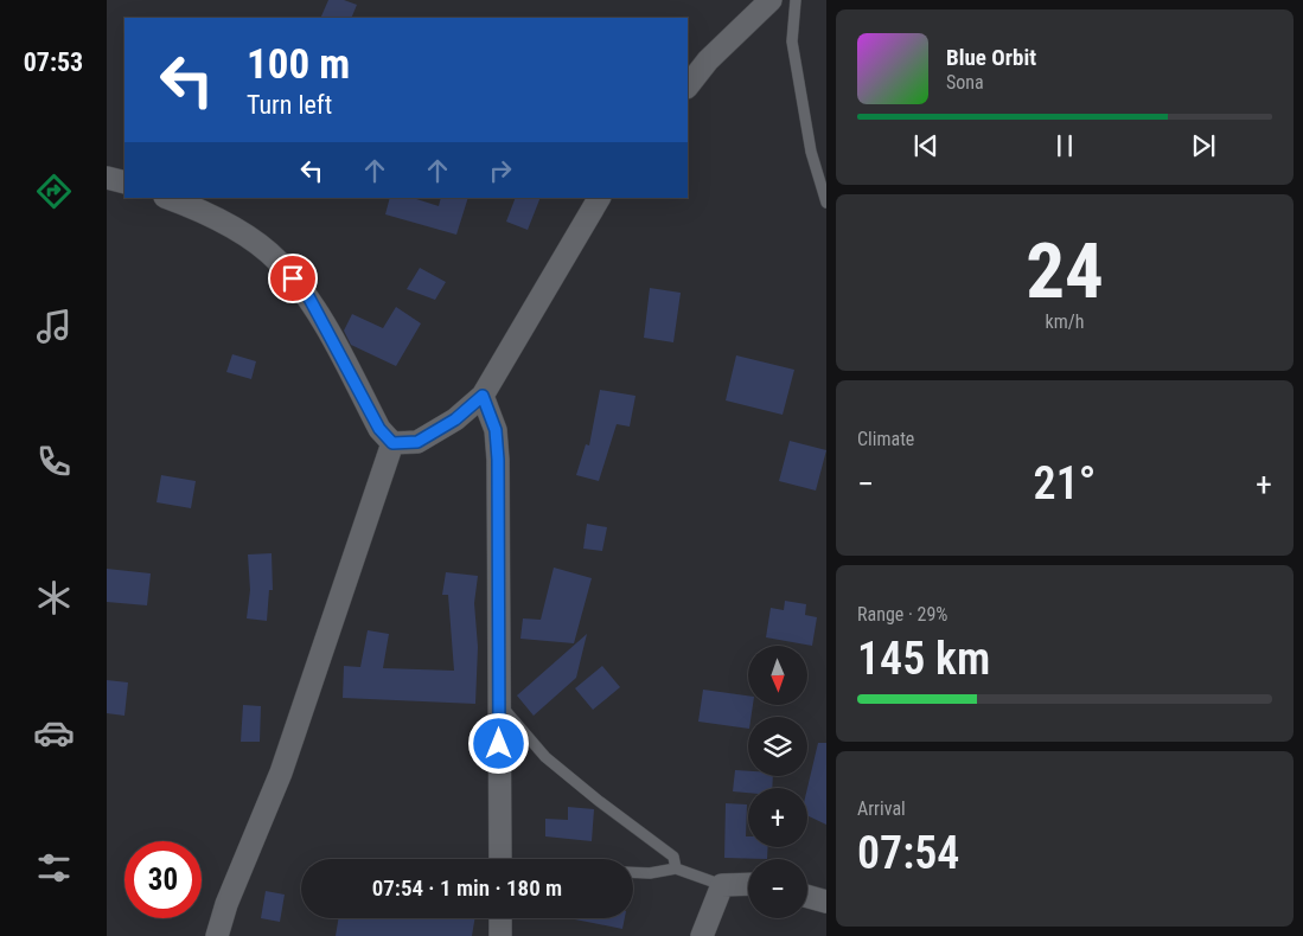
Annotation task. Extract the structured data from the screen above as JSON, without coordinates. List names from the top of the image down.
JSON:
{
  "north": "bottom",
  "page": {
    "tabs": "07:53",
    "turn": ["100 m", "Turn left"],
    "song": ["Blue Orbit", "Sona"],
    "tile": [
      ["24", "km/h"],
      "Climate",
      ["Range · 29%", "145 km"],
      ["Arrival", "07:54"]
    ],
    "heat": ["−", "21°", "+"],
    "map_buttons": ["+", "−"],
    "limit": "30",
    "trip": "07:54 · 1 min · 180 m"
  }
}
